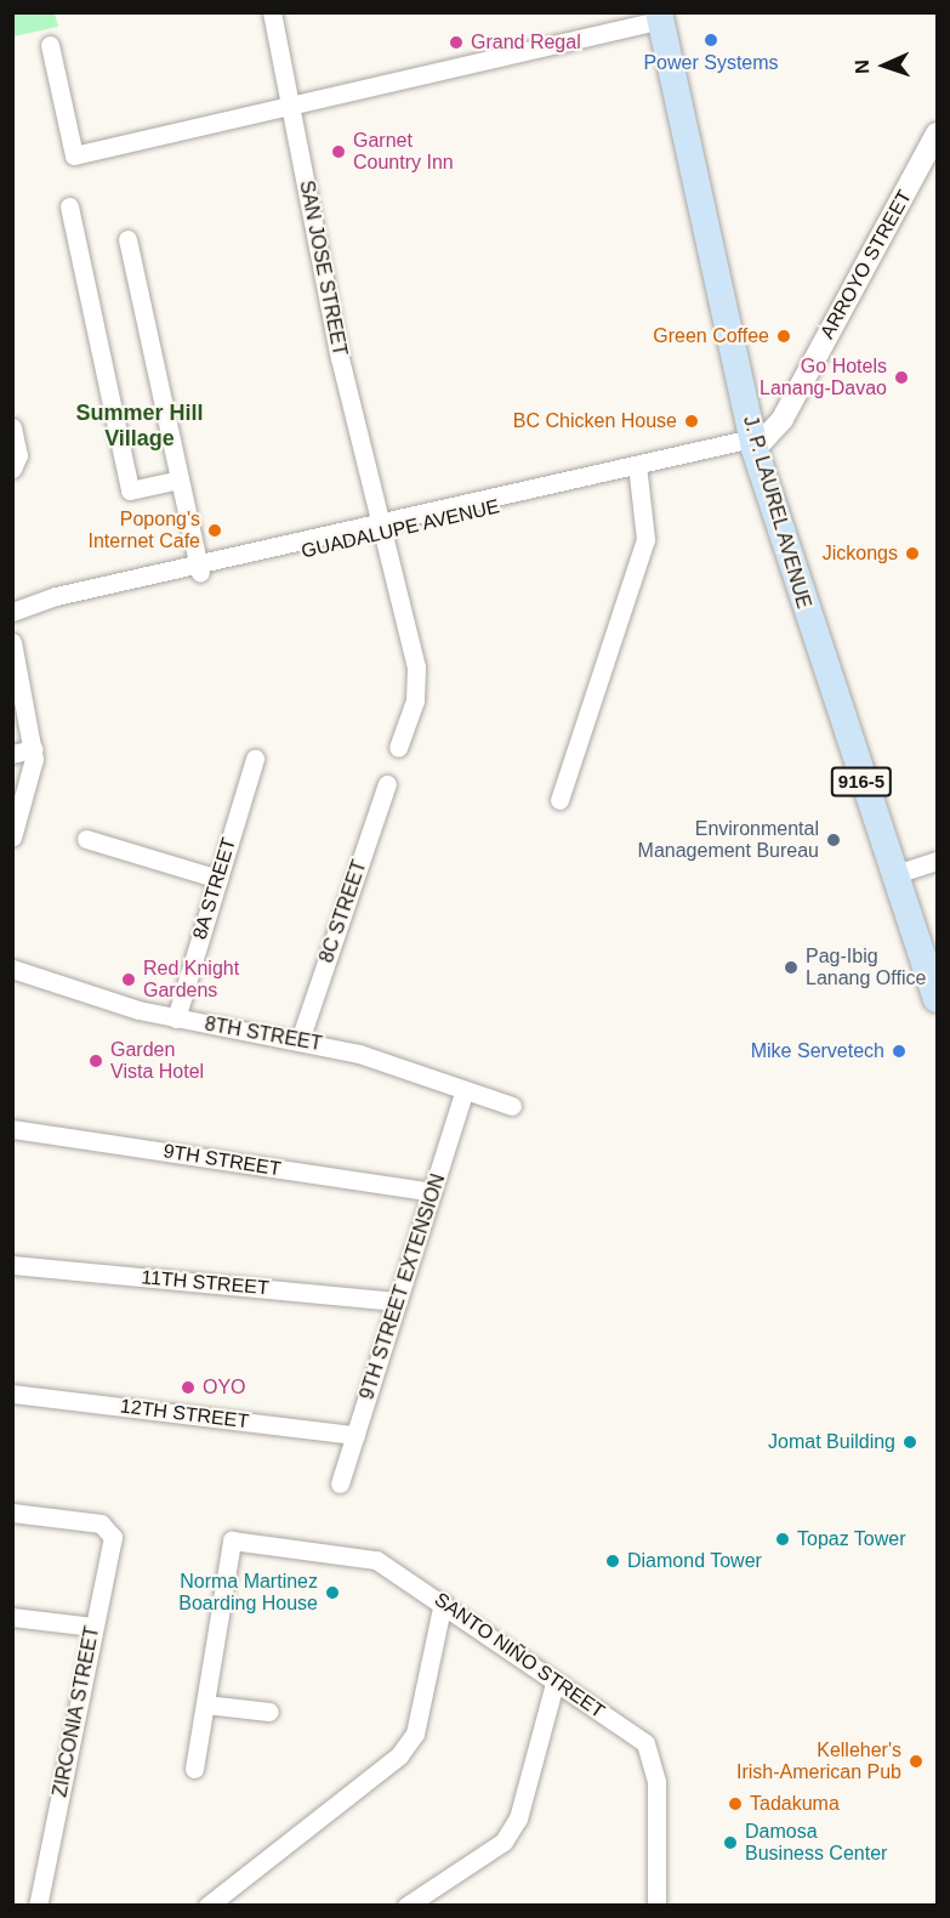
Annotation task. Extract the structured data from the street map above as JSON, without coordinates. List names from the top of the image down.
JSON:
{
  "streets": {
    "main road": ["J. P. LAUREL AVENUE", "916-5"],
    "street": [
      "ARROYO STREET",
      "SAN JOSE STREET",
      "GUADALUPE AVENUE",
      "8A STREET",
      "8C STREET",
      "8TH STREET",
      "9TH STREET",
      "11TH STREET",
      "9TH STREET EXTENSION",
      "12TH STREET",
      "SANTO NIÑO STREET",
      "ZIRCONIA STREET"
    ]
  },
  "crossings": [
    ["ARROYO STREET", "J. P. LAUREL AVENUE"],
    ["ARROYO STREET", "GUADALUPE AVENUE"],
    ["SAN JOSE STREET", "GUADALUPE AVENUE"],
    ["J. P. LAUREL AVENUE", "GUADALUPE AVENUE"],
    ["8A STREET", "8TH STREET"],
    ["8C STREET", "8TH STREET"],
    ["8TH STREET", "9TH STREET EXTENSION"],
    ["9TH STREET", "9TH STREET EXTENSION"],
    ["11TH STREET", "9TH STREET EXTENSION"],
    ["9TH STREET EXTENSION", "12TH STREET"]
  ],
  "districts": ["Summer Hill Village"],
  "places": [
    "Power Systems",
    "Grand Regal",
    "Garnet Country Inn",
    "Green Coffee",
    "Go Hotels Lanang-Davao",
    "BC Chicken House",
    "Popong's Internet Cafe",
    "Jickongs",
    "Environmental Management Bureau",
    "Pag-Ibig Lanang Office",
    "Red Knight Gardens",
    "Mike Servetech",
    "Garden Vista Hotel",
    "OYO",
    "Jomat Building",
    "Topaz Tower",
    "Diamond Tower",
    "Norma Martinez Boarding House",
    "Kelleher's Irish-American Pub",
    "Tadakuma",
    "Damosa Business Center"
  ],
  "north": "left"
}
